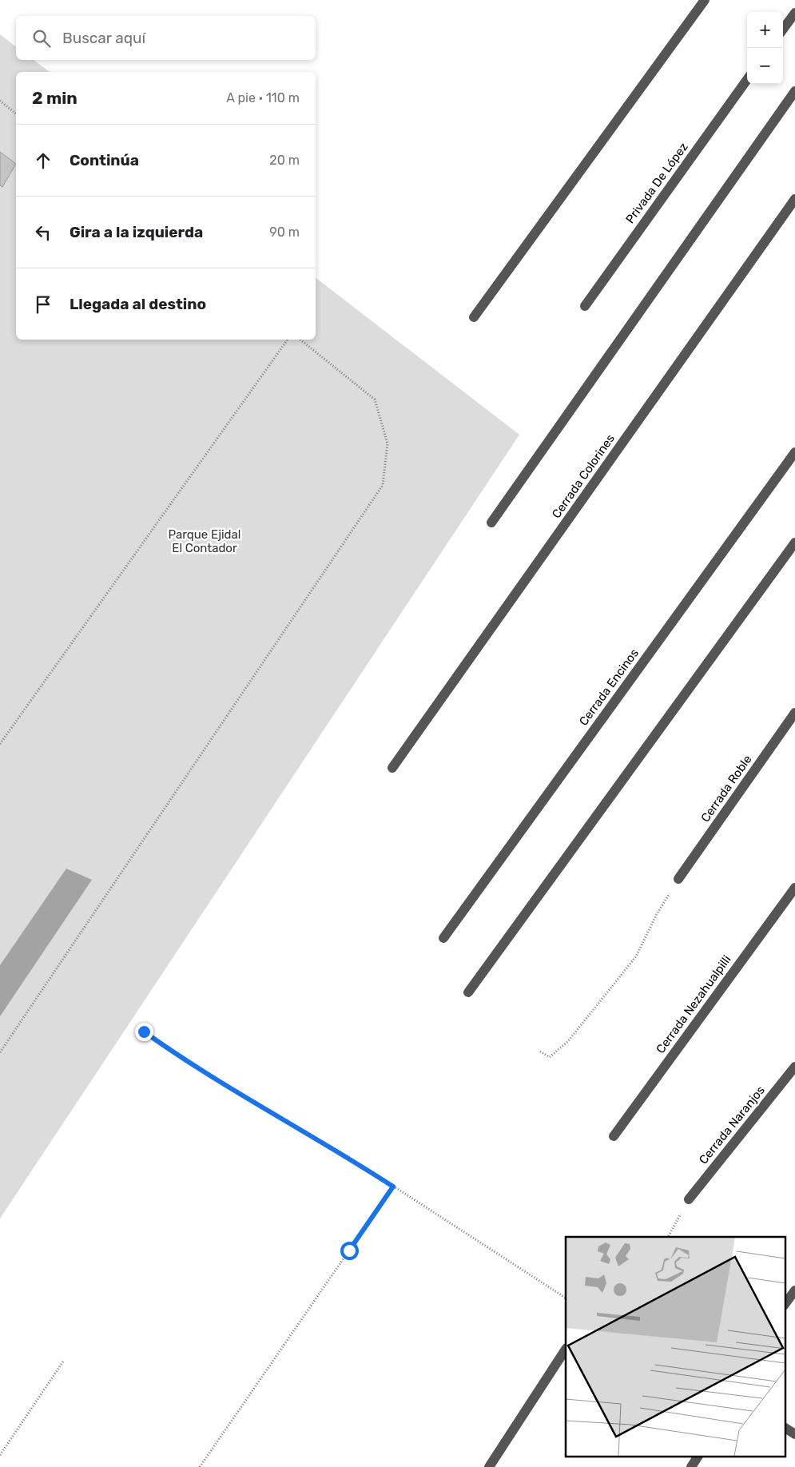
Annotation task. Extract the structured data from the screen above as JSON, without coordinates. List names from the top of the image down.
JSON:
{
  "streets": {
    "street": [
      "Privada De López",
      "Cerrada Colorines",
      "Cerrada Encinos",
      "Cerrada Roble",
      "Cerrada Nezahualpilli",
      "Cerrada Naranjos"
    ]
  },
  "parks": ["Parque Ejidal El Contador"],
  "page": {
    "map_buttons": ["+", "−"],
    "search": "Buscar aquí",
    "heading": ["2 min", "A pie · 110 m"],
    "list": [
      ["Continúa", "20 m"],
      ["Gira a la izquierda", "90 m"],
      "Llegada al destino"
    ]
  }
}
